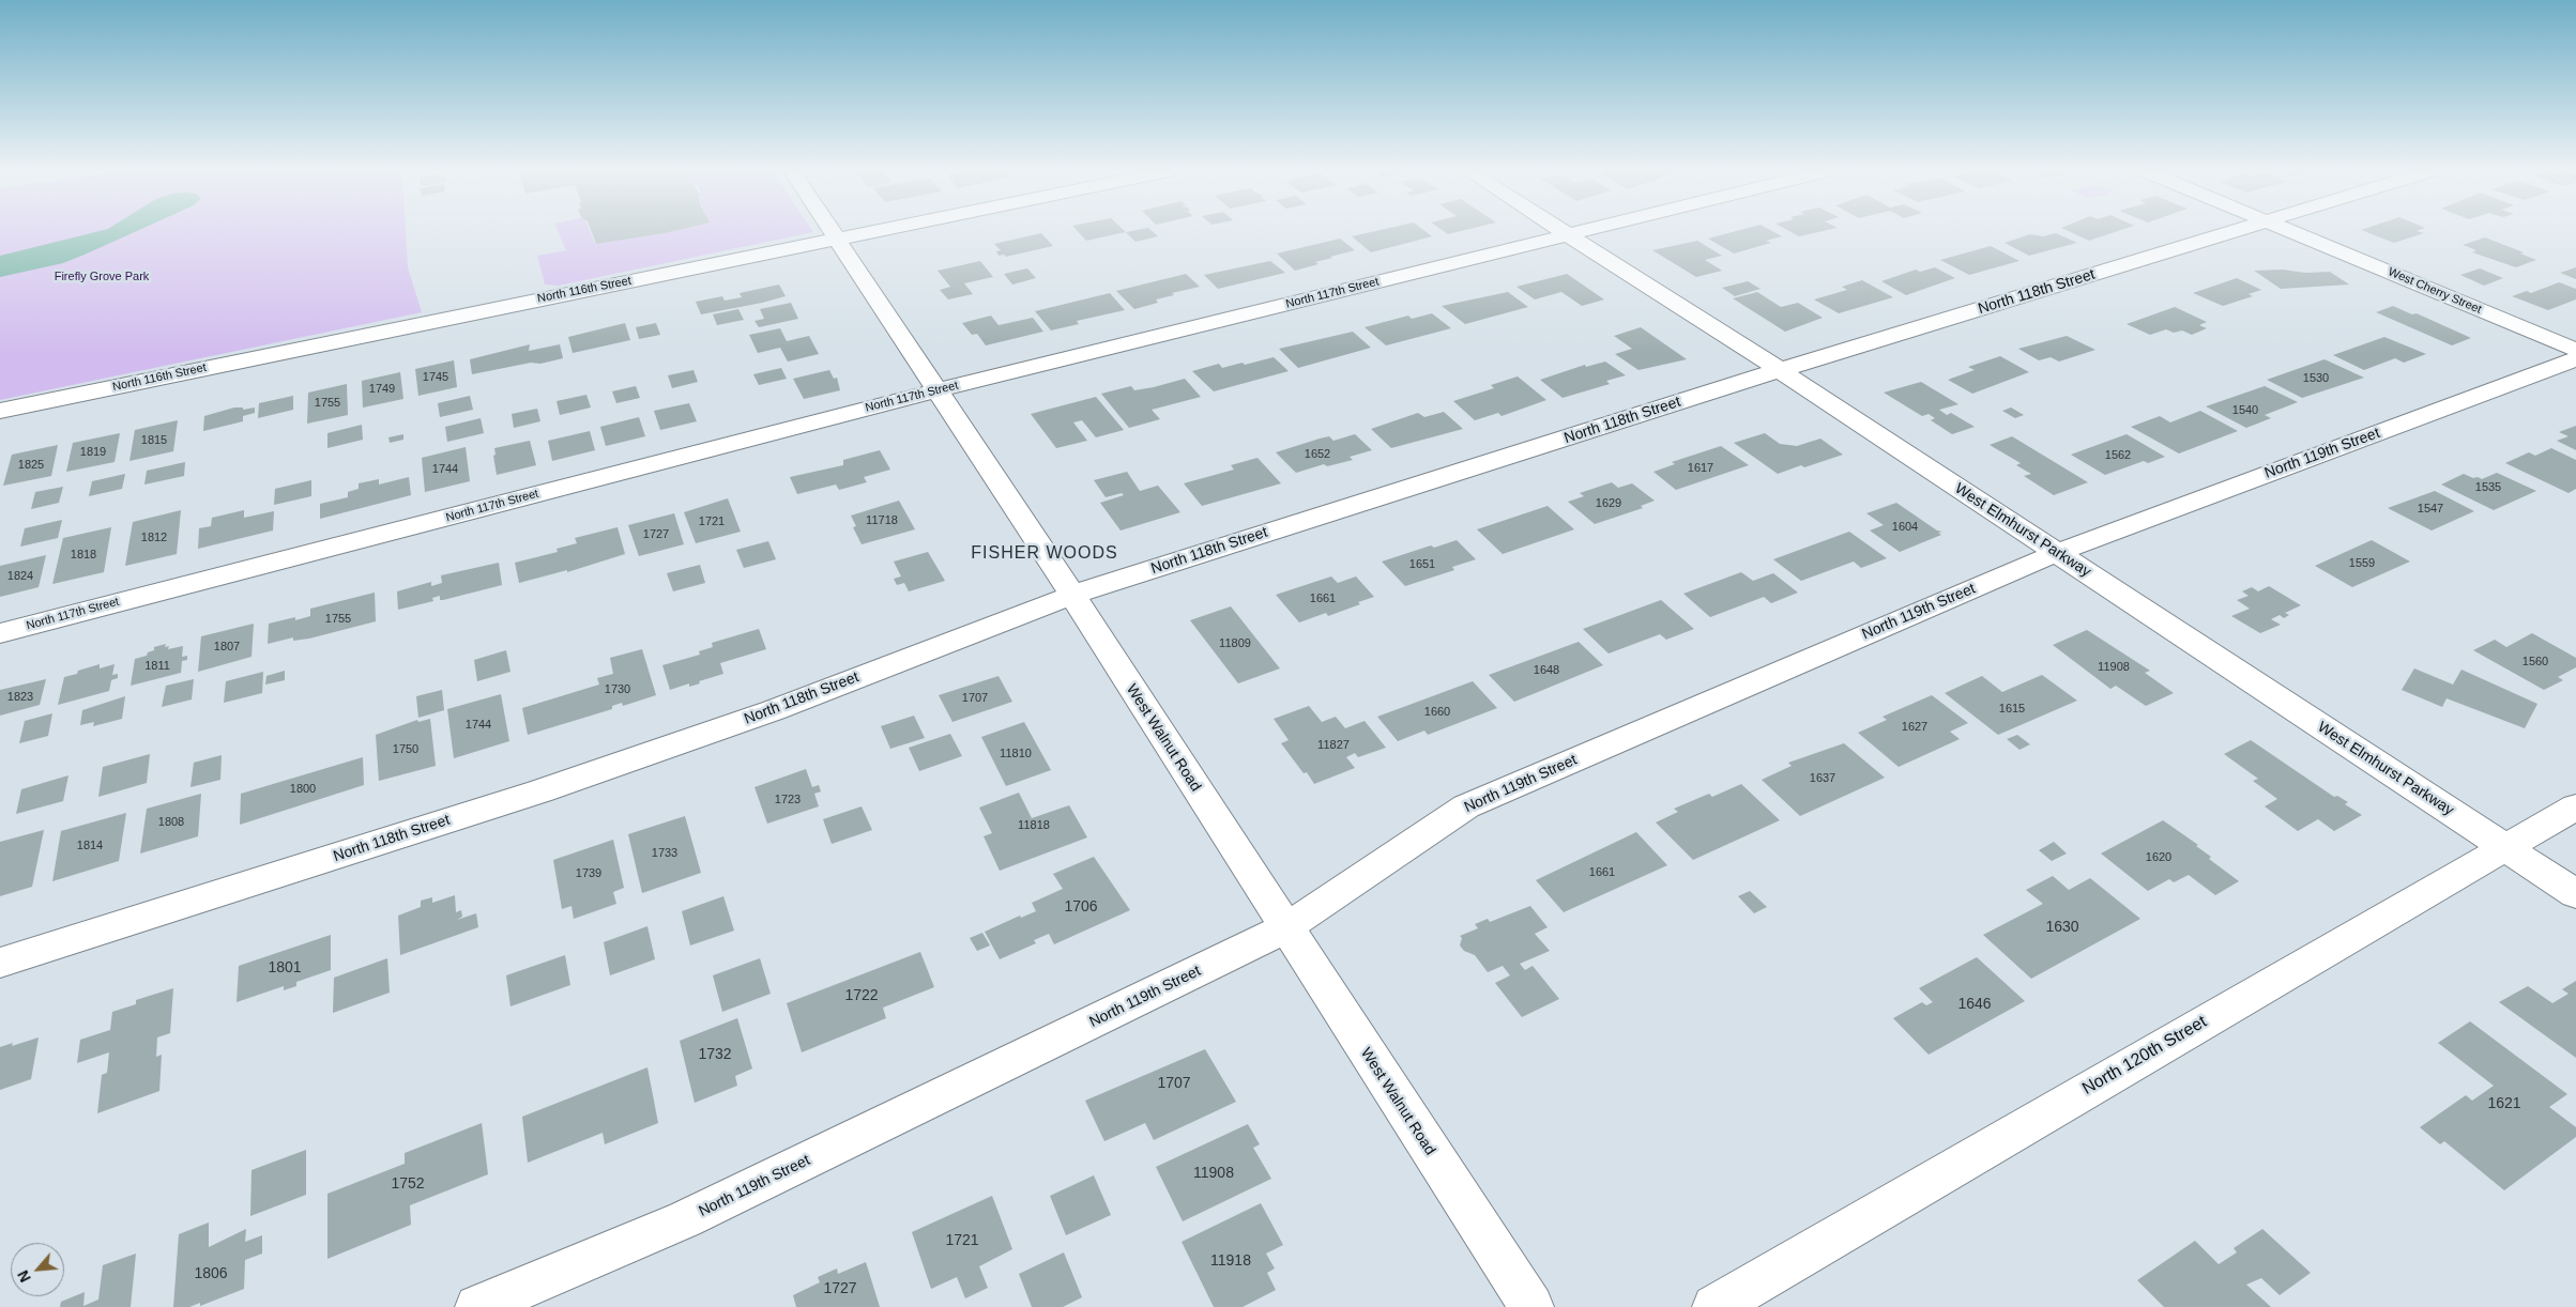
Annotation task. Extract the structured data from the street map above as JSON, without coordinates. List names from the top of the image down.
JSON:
{
  "streets": {
    "street": [
      "North 116th Street",
      "West Cherry Street",
      "North 118th Street",
      "North 117th Street",
      "North 119th Street",
      "West Elmhurst Parkway",
      "West Walnut Road",
      "North 120th Street"
    ]
  },
  "crossings": [
    ["North 116th Street", "West Walnut Road"],
    ["North 118th Street", "West Elmhurst Parkway"],
    ["North 118th Street", "West Walnut Road"],
    ["North 117th Street", "West Elmhurst Parkway"],
    ["North 117th Street", "West Walnut Road"],
    ["North 119th Street", "West Elmhurst Parkway"],
    ["North 119th Street", "West Walnut Road"],
    ["West Elmhurst Parkway", "North 120th Street"]
  ],
  "districts": ["FISHER WOODS"],
  "parks": ["Firefly Grove Park"],
  "house_numbers": [
    "1745",
    "1530",
    "1749",
    "1755",
    "1540",
    "1815",
    "1819",
    "1652",
    "1562",
    "1825",
    "1617",
    "1744",
    "1535",
    "1629",
    "1547",
    "11718",
    "1721",
    "1604",
    "1727",
    "1812",
    "1818",
    "1559",
    "1651",
    "1824",
    "1661",
    "1755",
    "11809",
    "1807",
    "1560",
    "1811",
    "11908",
    "1648",
    "1730",
    "1823",
    "1707",
    "1615",
    "1660",
    "1744",
    "1627",
    "11827",
    "1750",
    "11810",
    "1637",
    "1800",
    "1723",
    "1808",
    "11818",
    "1814",
    "1733",
    "1620",
    "1661",
    "1739",
    "1706",
    "1630",
    "1801",
    "1722",
    "1646",
    "1732",
    "1707",
    "1621",
    "11908",
    "1752",
    "1721",
    "11918",
    "1806",
    "1727"
  ],
  "north": "bottom left"
}
